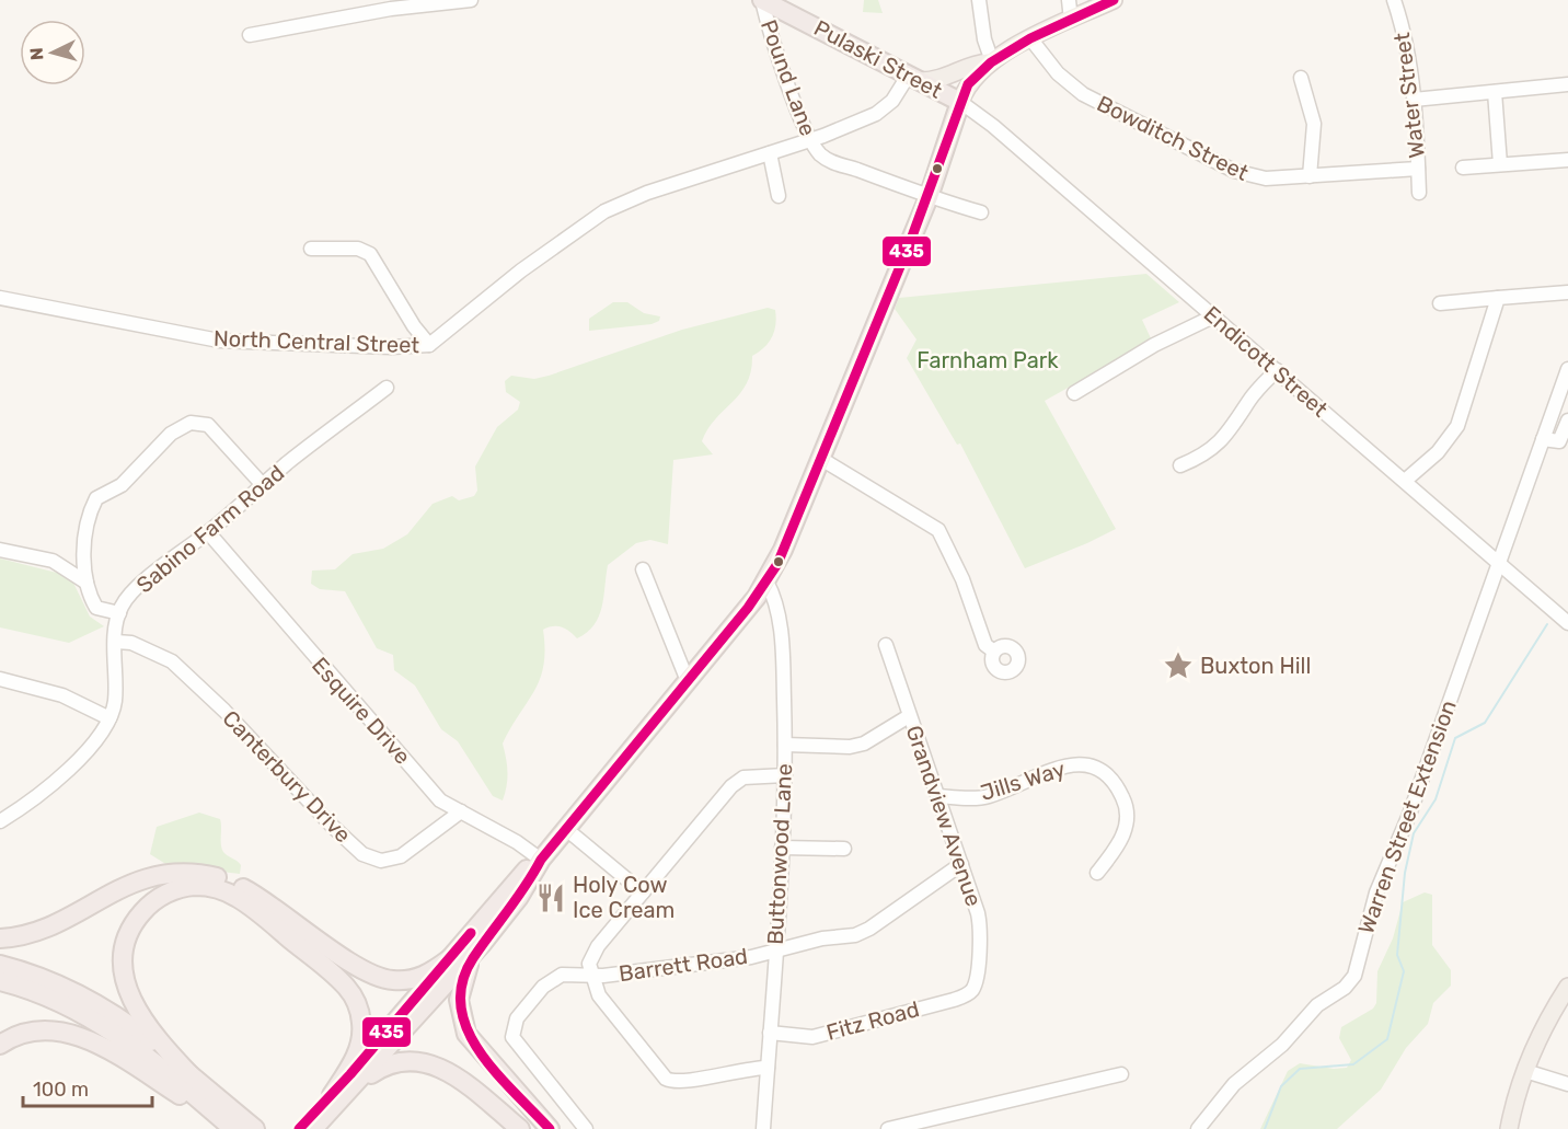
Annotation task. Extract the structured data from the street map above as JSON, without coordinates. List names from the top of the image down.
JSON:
{
  "streets": {
    "highway": ["Pulaski Street"],
    "street": [
      "Pound Lane",
      "Water Street",
      "Bowditch Street",
      "North Central Street",
      "Endicott Street",
      "Sabino Farm Road",
      "Esquire Drive",
      "Canterbury Drive",
      "Jills Way",
      "Grandview Avenue",
      "Warren Street Extension",
      "Buttonwood Lane",
      "Barrett Road",
      "Fitz Road"
    ]
  },
  "crossings": [
    ["Pulaski Street", "Pound Lane"],
    ["Pulaski Street", "North Central Street"],
    ["Pulaski Street", "Endicott Street"],
    ["Pound Lane", "North Central Street"],
    ["Water Street", "Bowditch Street"],
    ["Endicott Street", "Warren Street Extension"],
    ["Sabino Farm Road", "Esquire Drive"],
    ["Sabino Farm Road", "Canterbury Drive"],
    ["Esquire Drive", "Canterbury Drive"],
    ["Jills Way", "Grandview Avenue"],
    ["Grandview Avenue", "Barrett Road"],
    ["Grandview Avenue", "Fitz Road"],
    ["Buttonwood Lane", "Barrett Road"],
    ["Buttonwood Lane", "Fitz Road"]
  ],
  "parks": ["Farnham Park"],
  "places": {
    "place": ["Buxton Hill"],
    "restaurant": ["Holy Cow Ice Cream"]
  },
  "lines": ["transit line 435"],
  "scale_bar": "100 m",
  "north": "left"
}
